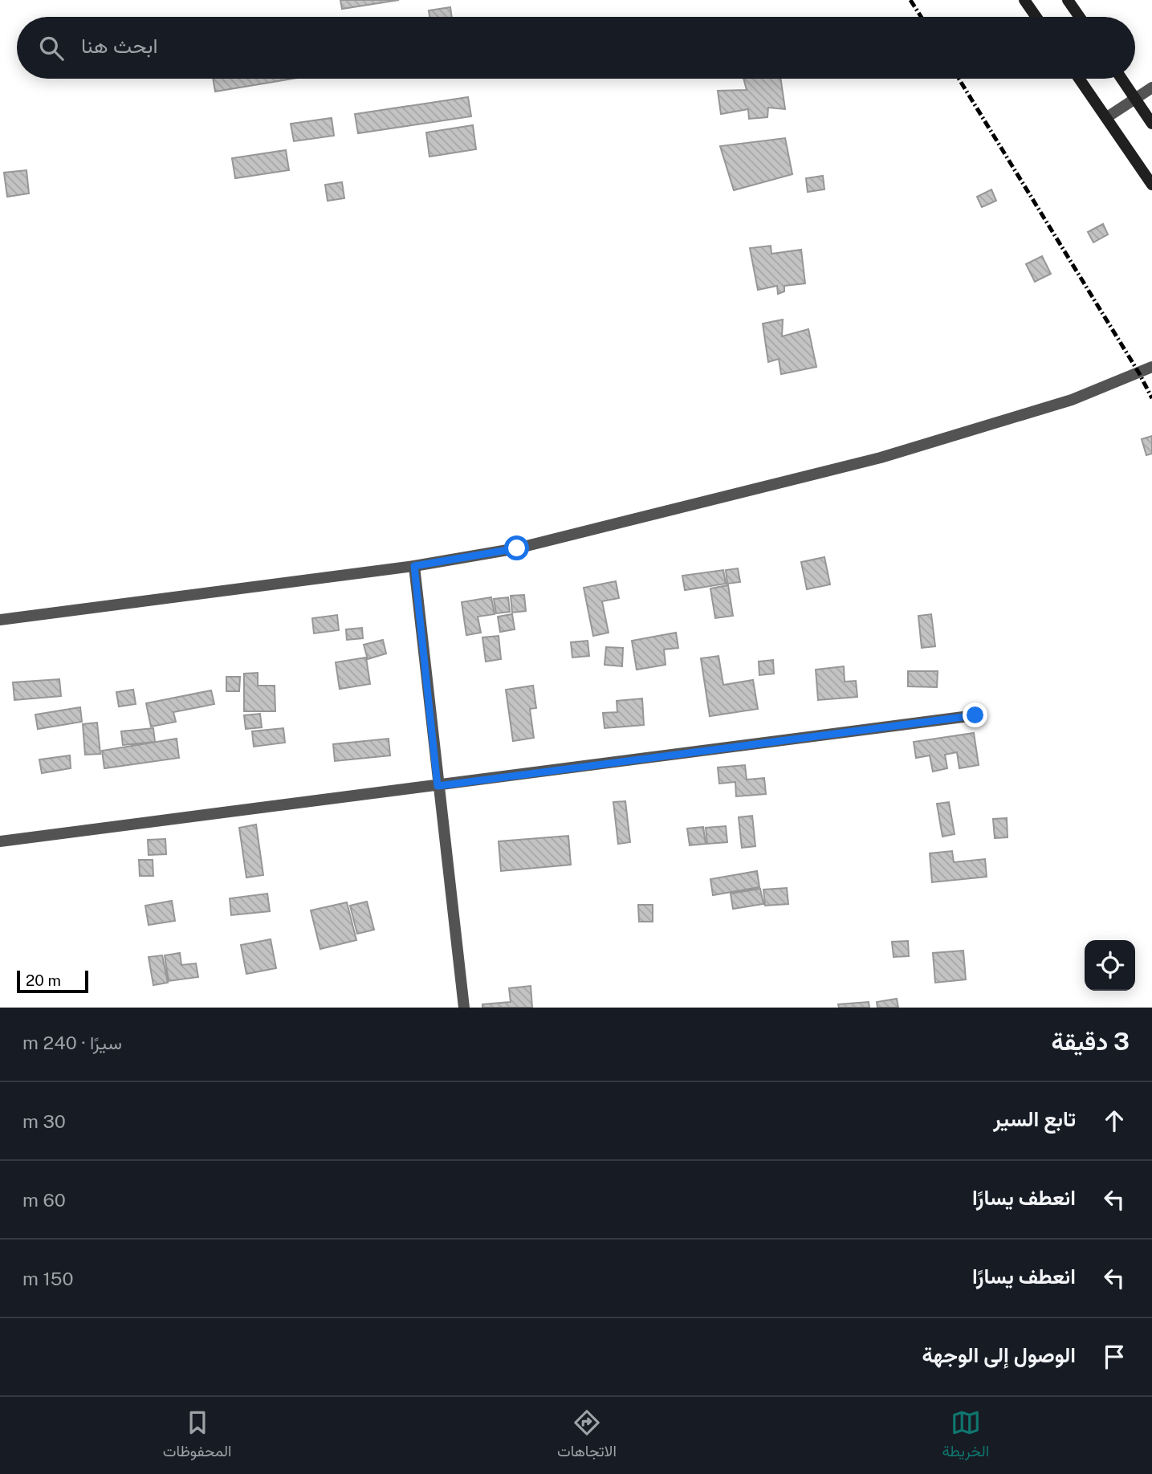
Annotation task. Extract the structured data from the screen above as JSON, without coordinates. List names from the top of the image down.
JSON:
{
  "scale_bar": "20 m",
  "page": {
    "search": "ابحث هنا",
    "scale": "20 m",
    "heading": ["3 دقيقة", "سيرًا · 240 m"],
    "list": [
      ["تابع السير", "30 m"],
      ["انعطف يسارًا", "60 m"],
      ["انعطف يسارًا", "150 m"],
      "الوصول إلى الوجهة"
    ],
    "nav": ["الخريطة", "الاتجاهات", "المحفوظات"]
  }
}
